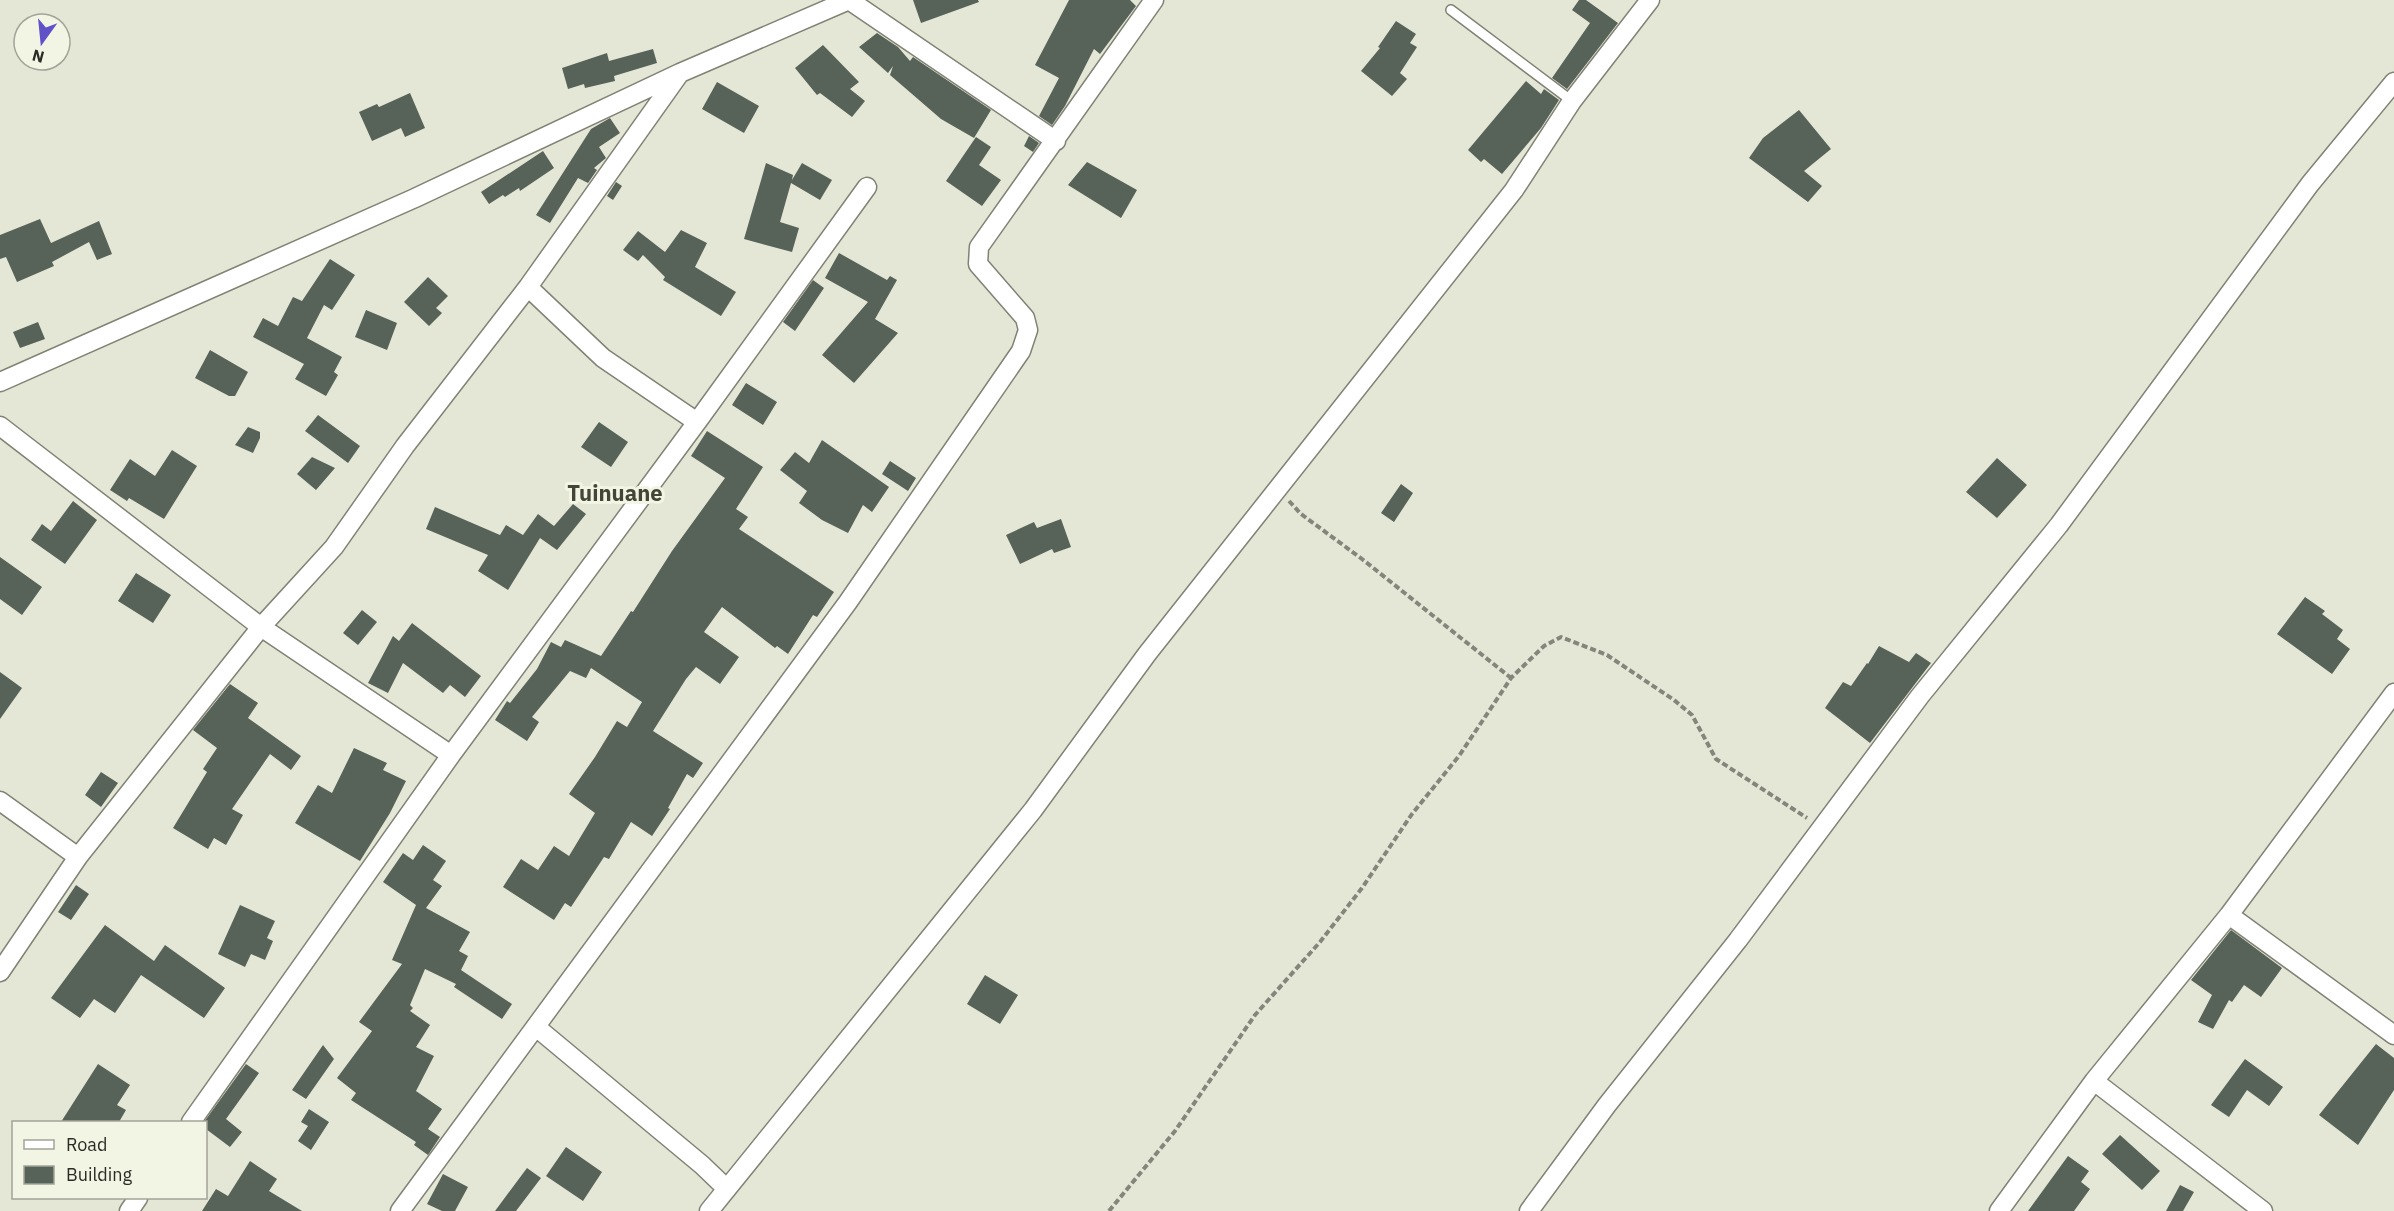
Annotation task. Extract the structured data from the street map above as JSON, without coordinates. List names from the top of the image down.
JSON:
{
  "districts": ["Tuinuane"],
  "legend": ["Road", "Building"],
  "north": "bottom"
}
